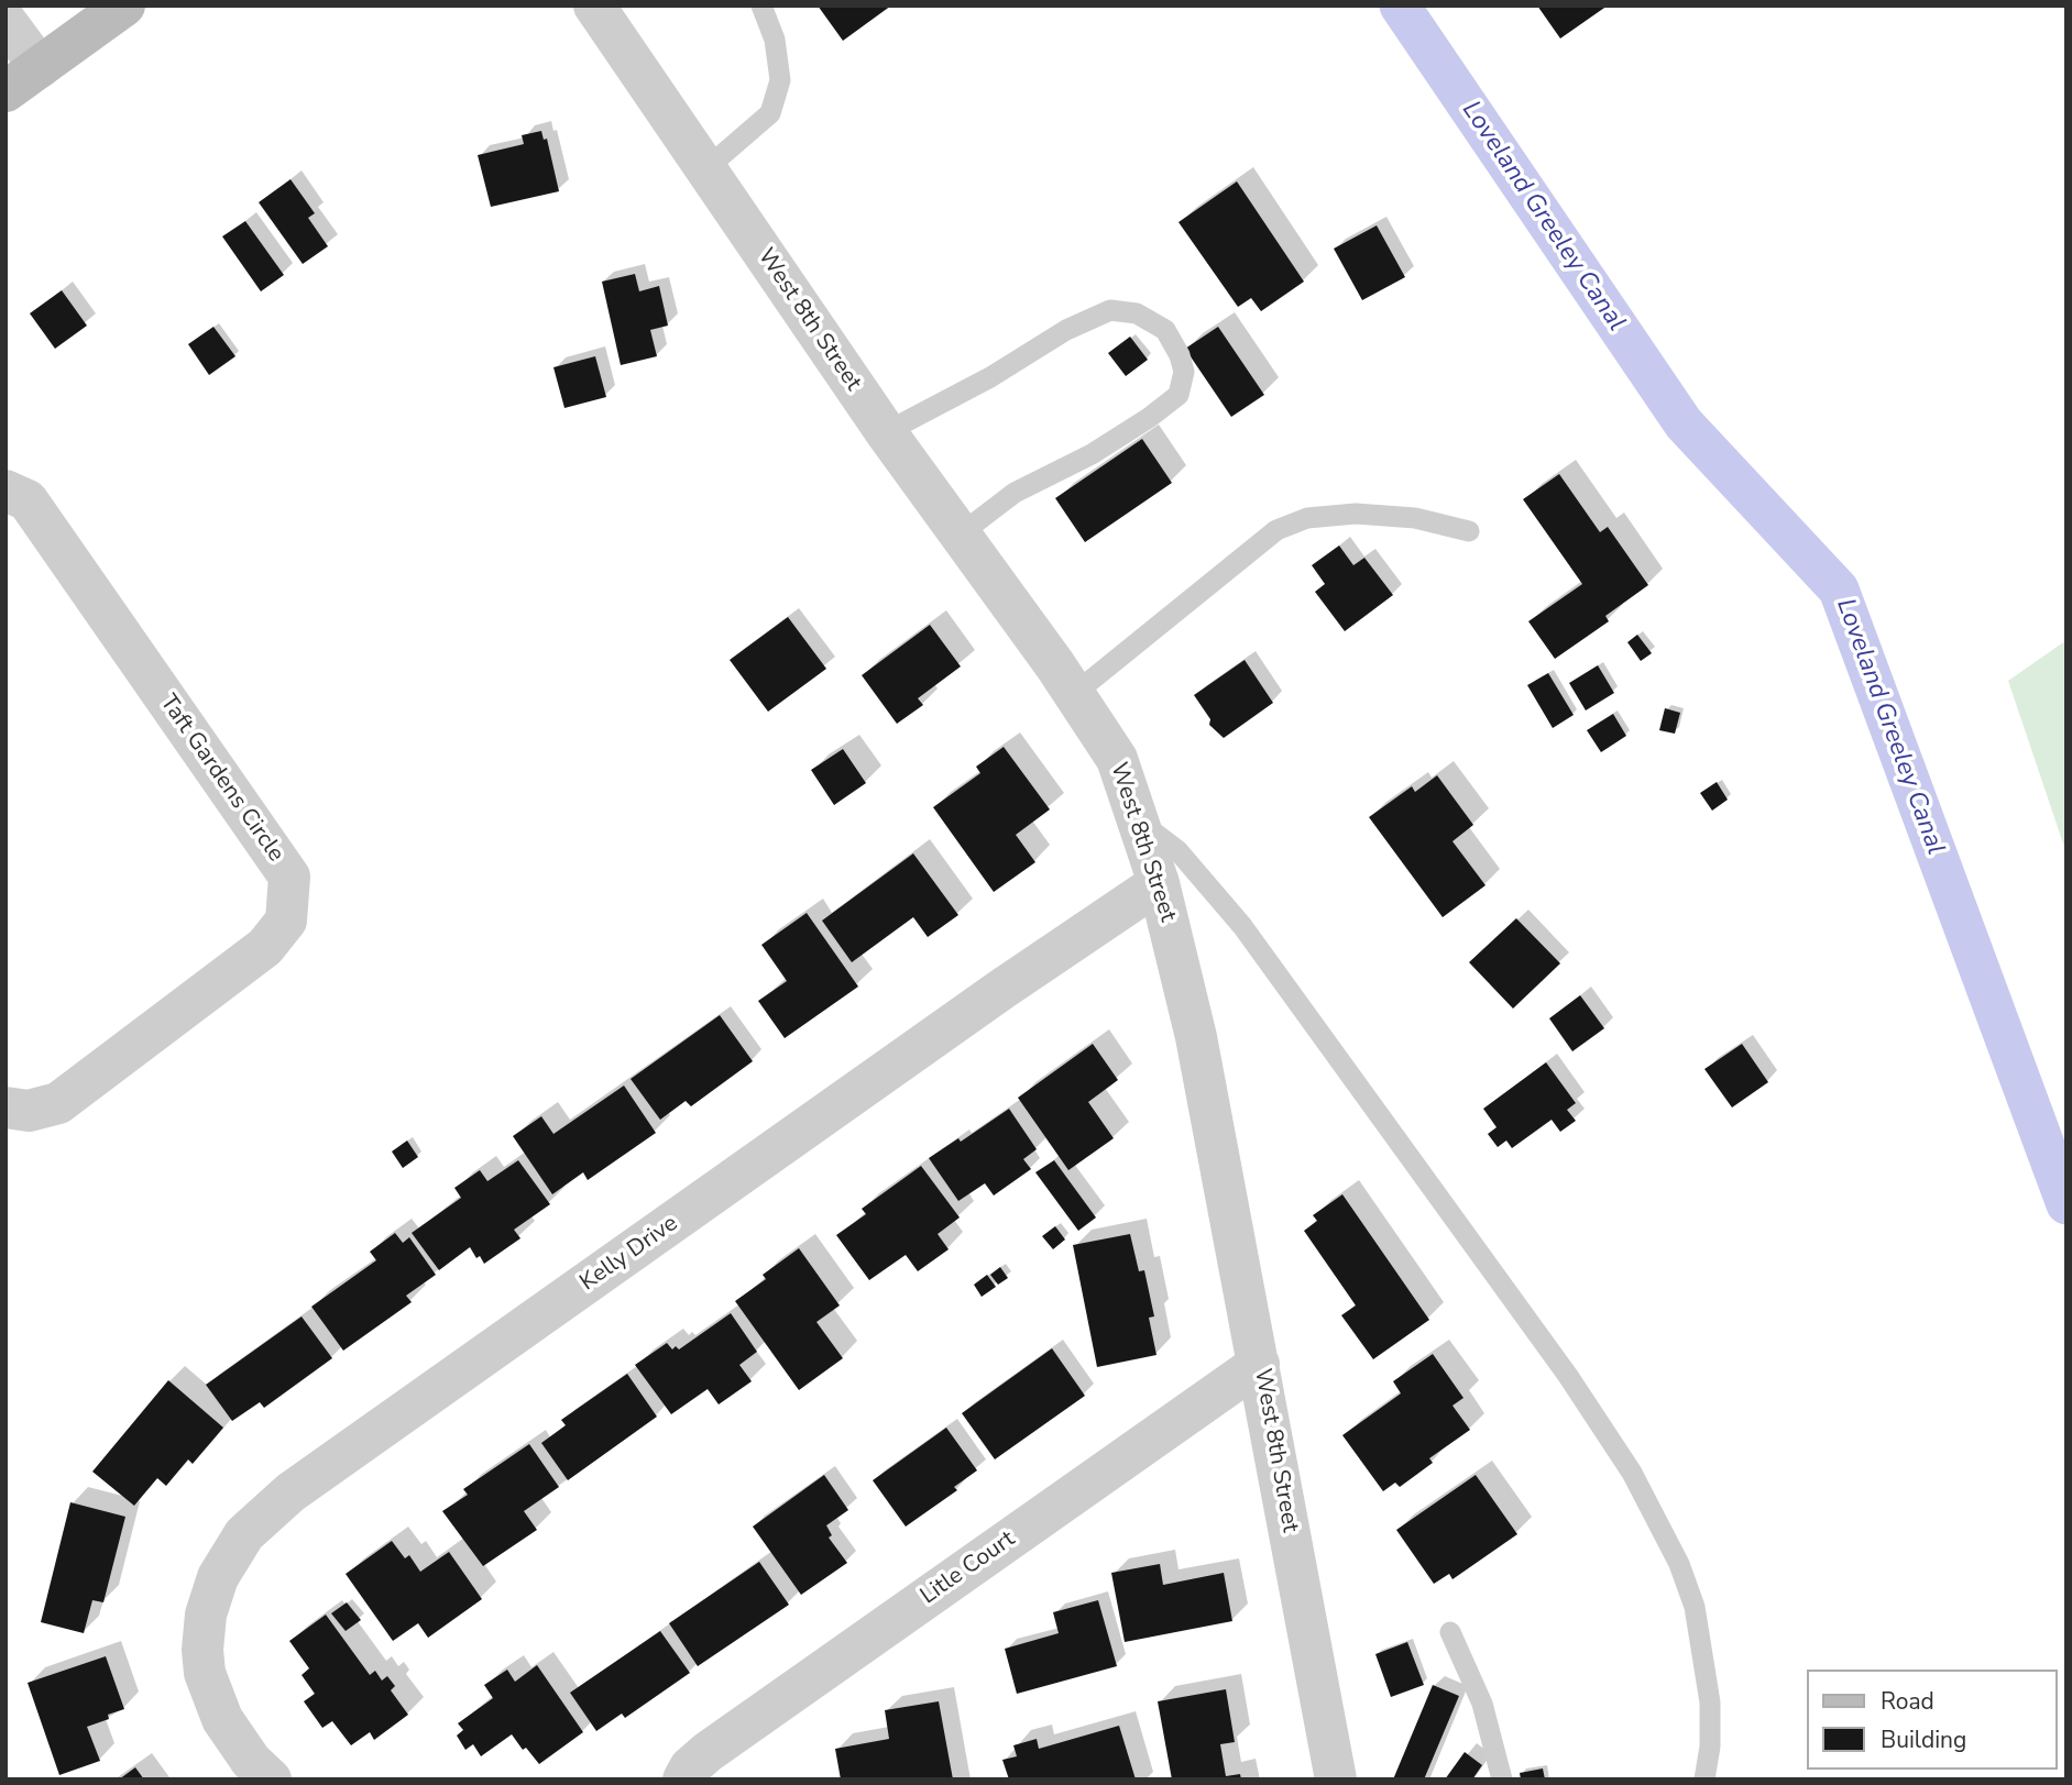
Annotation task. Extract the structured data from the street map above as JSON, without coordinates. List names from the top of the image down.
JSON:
{
  "streets": {
    "street": [
      "West 8th Street",
      "Taft Gardens Circle",
      "Kelly Drive",
      "Litle Court"
    ]
  },
  "crossings": [
    ["West 8th Street", "Kelly Drive"],
    ["West 8th Street", "Litle Court"]
  ],
  "water": ["Loveland Greeley Canal"],
  "legend": ["Road", "Building"]
}
